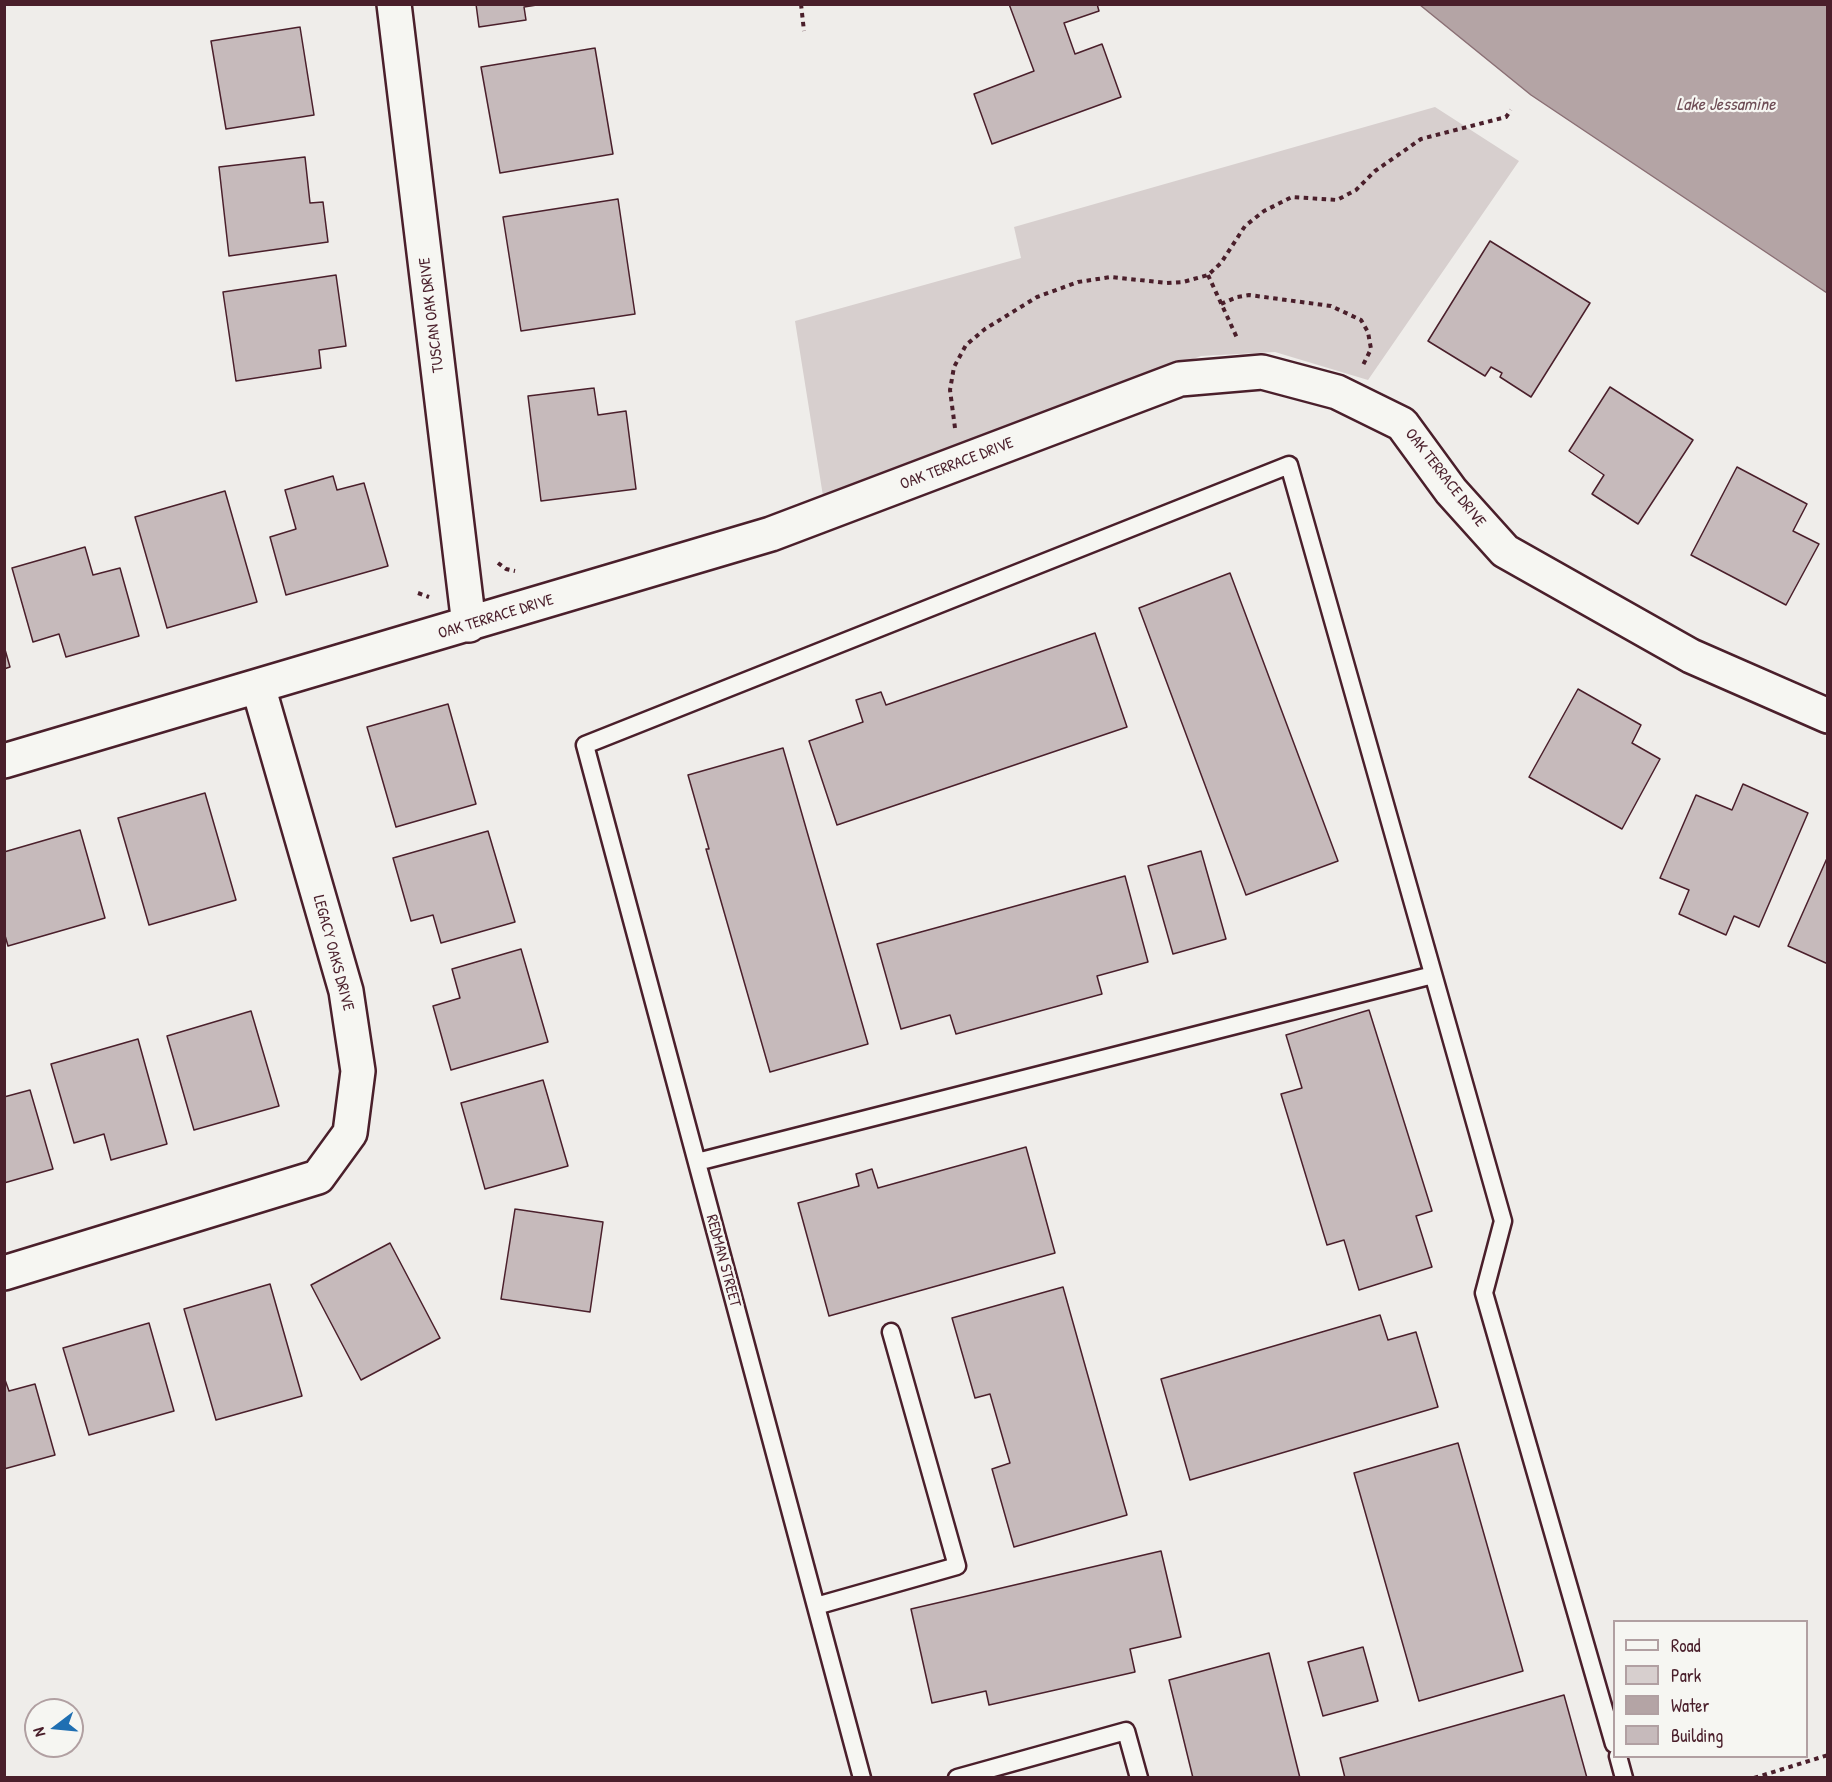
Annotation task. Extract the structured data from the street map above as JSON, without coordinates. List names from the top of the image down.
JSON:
{
  "streets": {
    "street": ["TUSCAN OAK DRIVE", "OAK TERRACE DRIVE", "LEGACY OAKS DRIVE"],
    "lane": ["REDMAN STREET"]
  },
  "crossings": [
    ["TUSCAN OAK DRIVE", "OAK TERRACE DRIVE"],
    ["OAK TERRACE DRIVE", "LEGACY OAKS DRIVE"]
  ],
  "water": ["Lake Jessamine"],
  "legend": [
    "Road",
    "Park",
    "Water",
    "Building"
  ],
  "north": "left"
}
